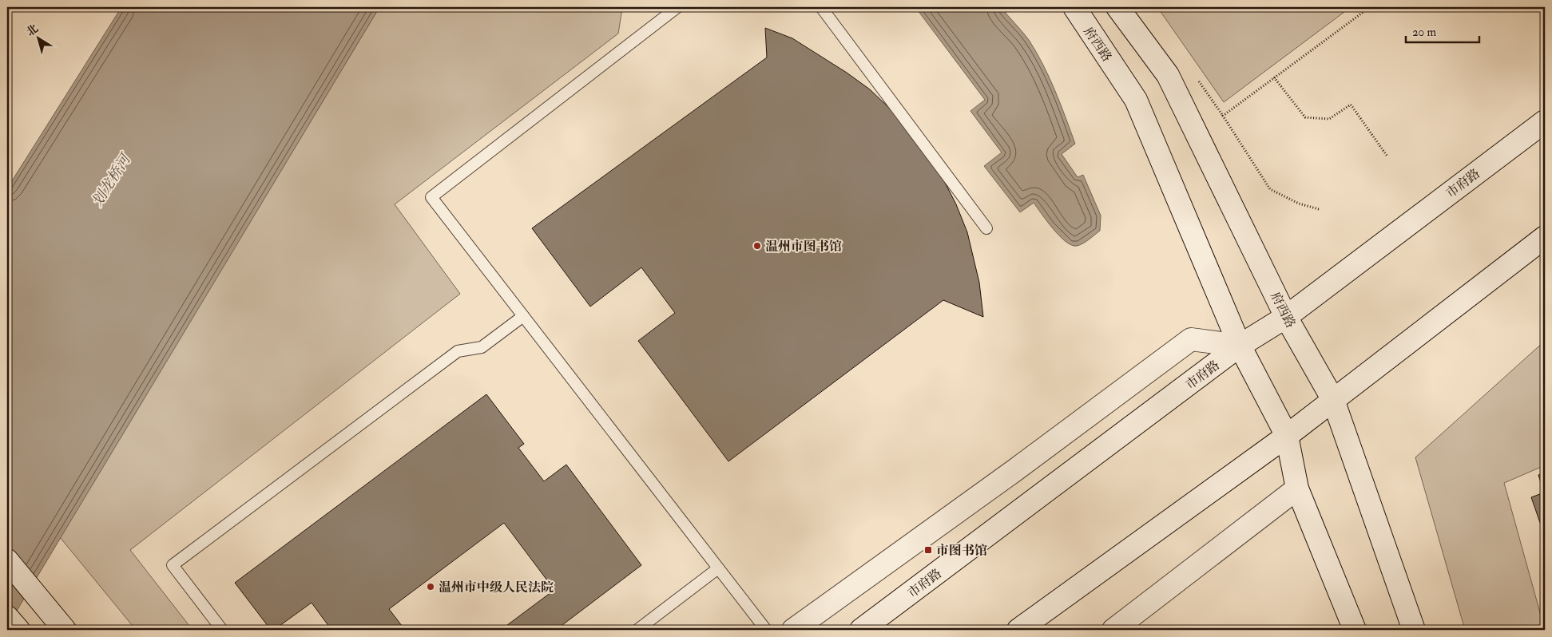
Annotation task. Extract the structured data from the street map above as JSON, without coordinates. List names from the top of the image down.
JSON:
{
  "streets": {
    "street": ["府西路", "市府路"]
  },
  "crossings": [
    ["府西路", "市府路"]
  ],
  "water": ["划龙桥河"],
  "places": {
    "other": ["温州市图书馆", "温州市中级人民法院"],
    "transit": ["市图书馆"]
  },
  "scale_bar": "20 m",
  "north": "top left"
}
